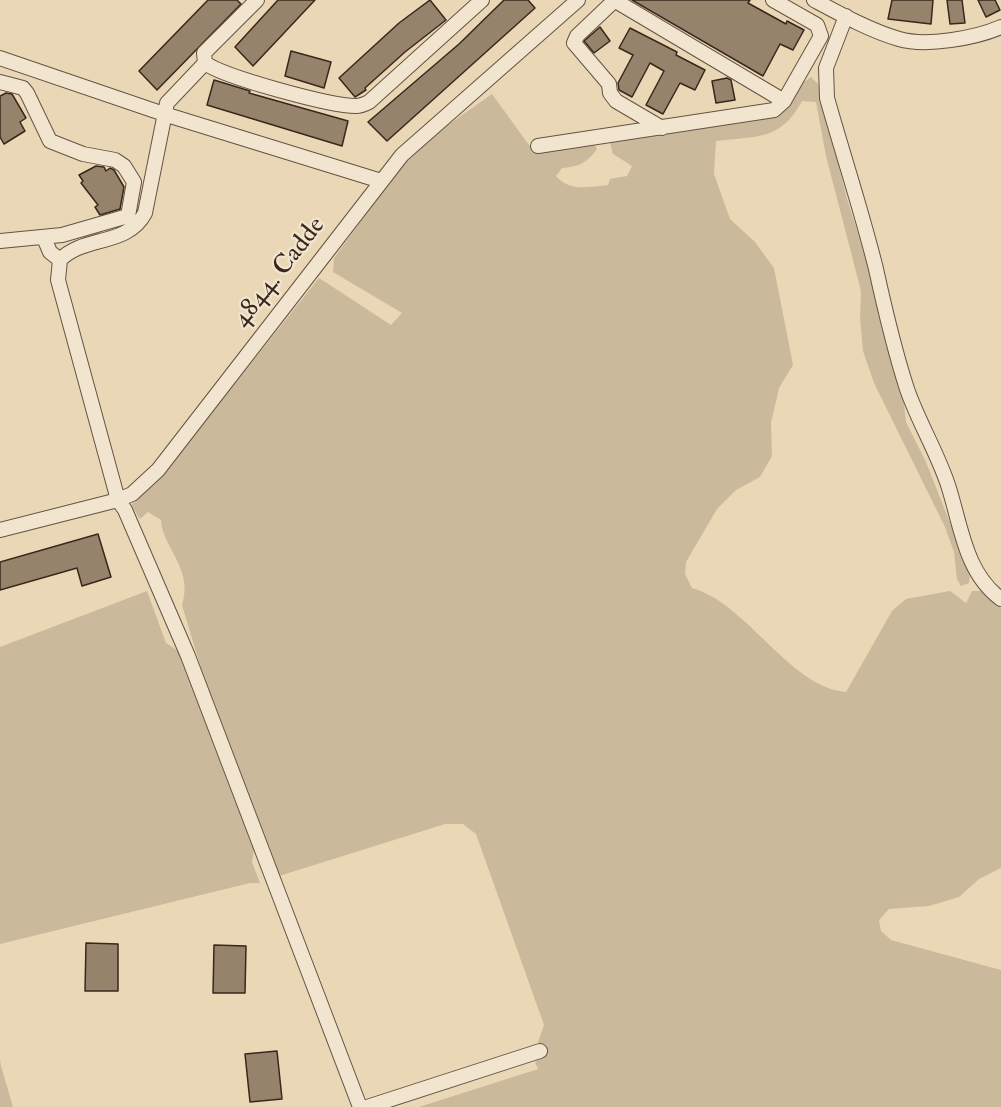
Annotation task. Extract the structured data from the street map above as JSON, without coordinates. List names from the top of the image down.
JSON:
{
  "streets": {
    "street": ["4844. Cadde"]
  }
}
